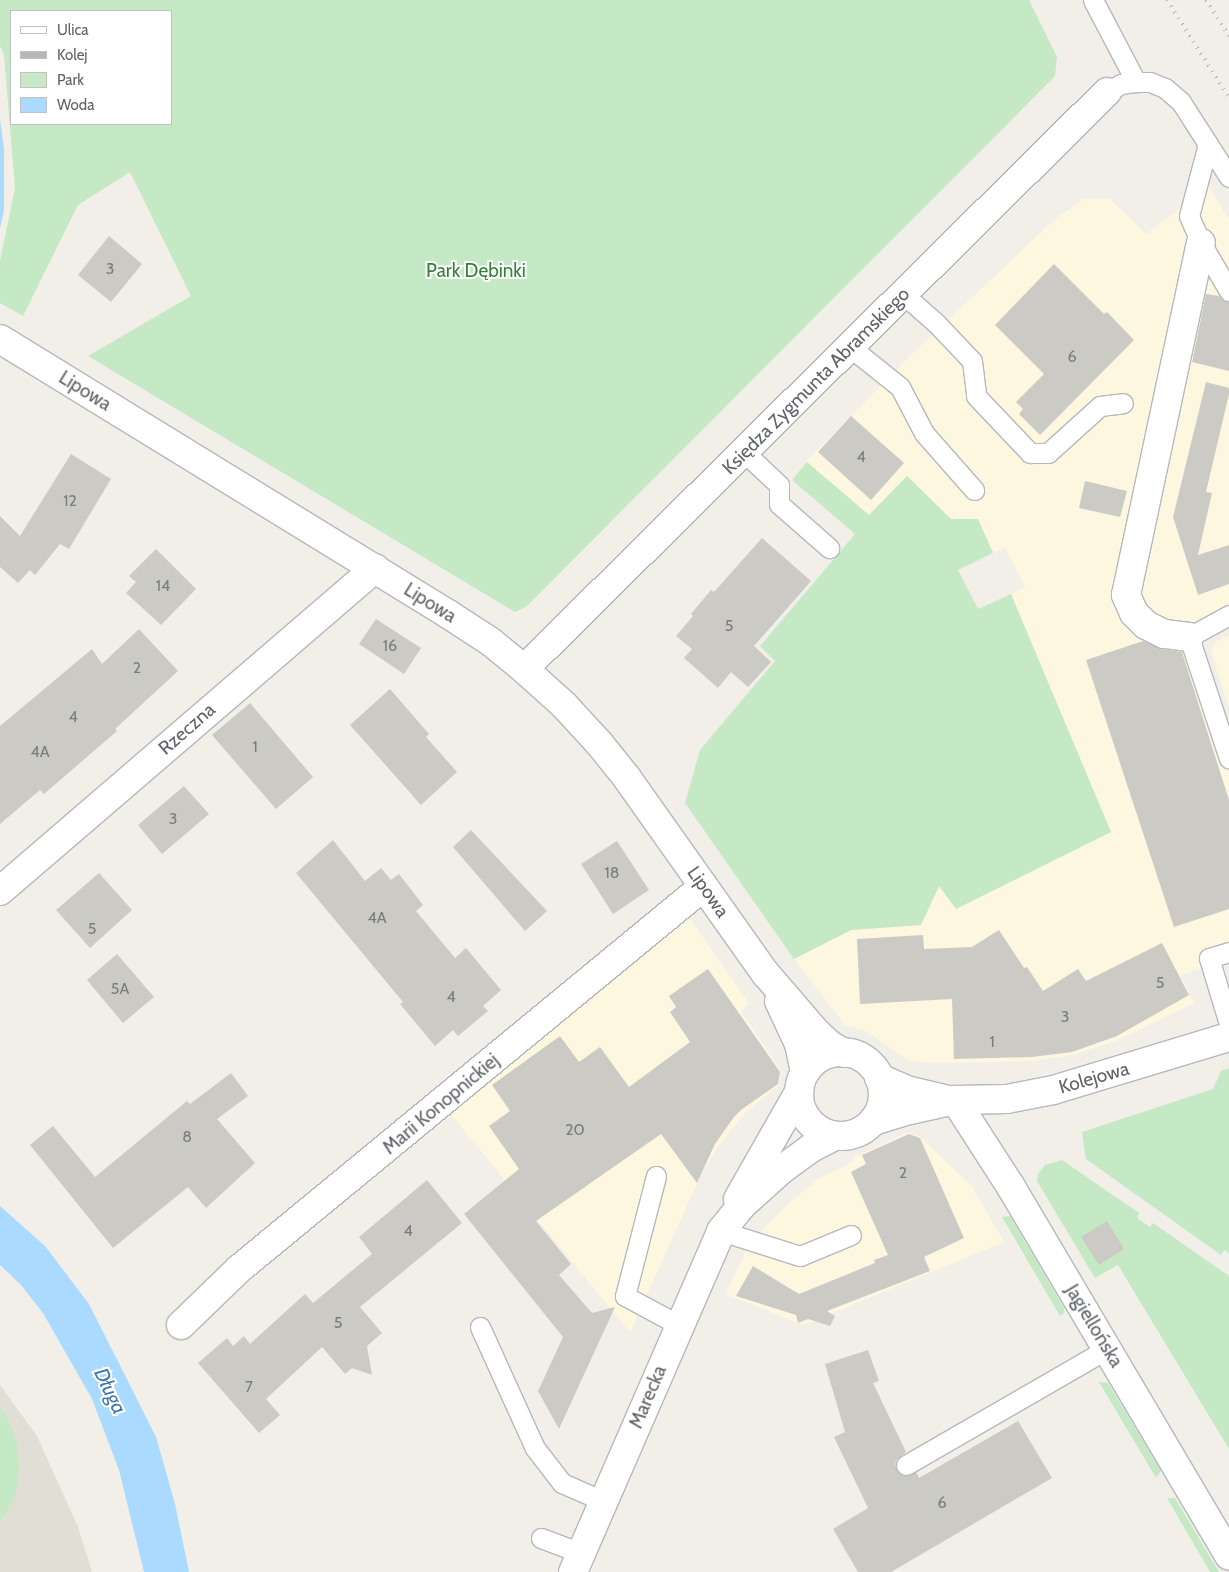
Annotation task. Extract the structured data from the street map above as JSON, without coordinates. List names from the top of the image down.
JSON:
{
  "streets": {
    "street": [
      "Księdza Zygmunta Abramskiego",
      "Lipowa",
      "Rzeczna",
      "Kolejowa",
      "Marii Konopnickiej",
      "Jagiellońska",
      "Marecka"
    ]
  },
  "crossings": [
    ["Księdza Zygmunta Abramskiego", "Lipowa"],
    ["Lipowa", "Rzeczna"],
    ["Lipowa", "Kolejowa"],
    ["Lipowa", "Marii Konopnickiej"],
    ["Lipowa", "Marecka"],
    ["Kolejowa", "Jagiellońska"],
    ["Kolejowa", "Marecka"]
  ],
  "water": ["Długa"],
  "parks": ["Park Dębinki"],
  "house_numbers": [
    "3",
    "6",
    "4",
    "12",
    "14",
    "5",
    "16",
    "2",
    "4",
    "1",
    "4A",
    "3",
    "18",
    "4A",
    "5",
    "5",
    "5A",
    "4",
    "3",
    "1",
    "20",
    "8",
    "2",
    "4",
    "5",
    "7",
    "6"
  ],
  "legend": [
    "Ulica",
    "Kolej",
    "Park",
    "Woda"
  ]
}
